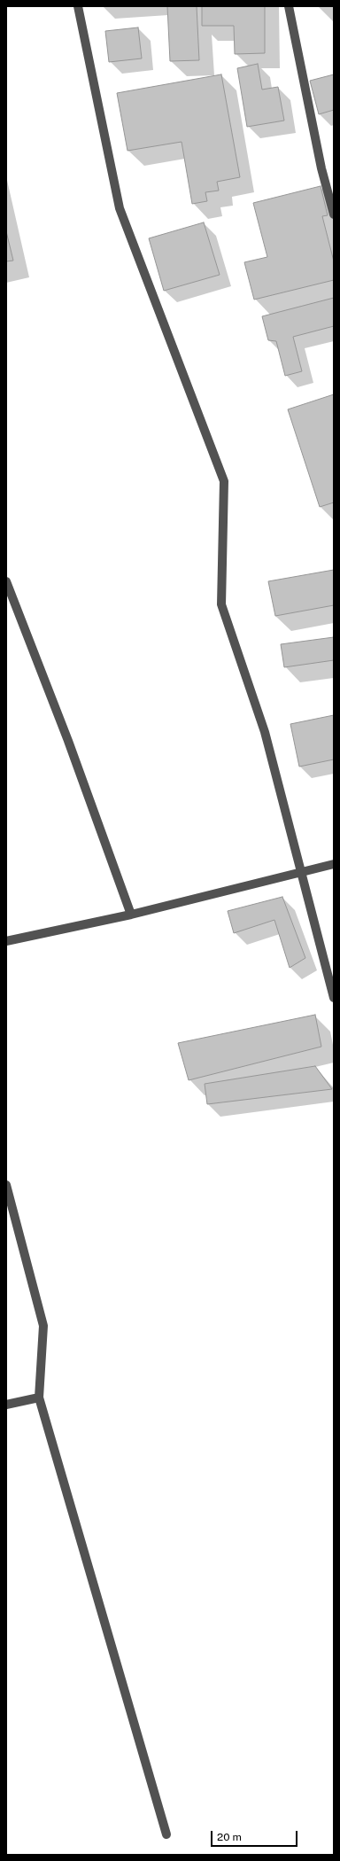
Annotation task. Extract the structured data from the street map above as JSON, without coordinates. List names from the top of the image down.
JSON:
{
  "scale_bar": "20 m"
}
